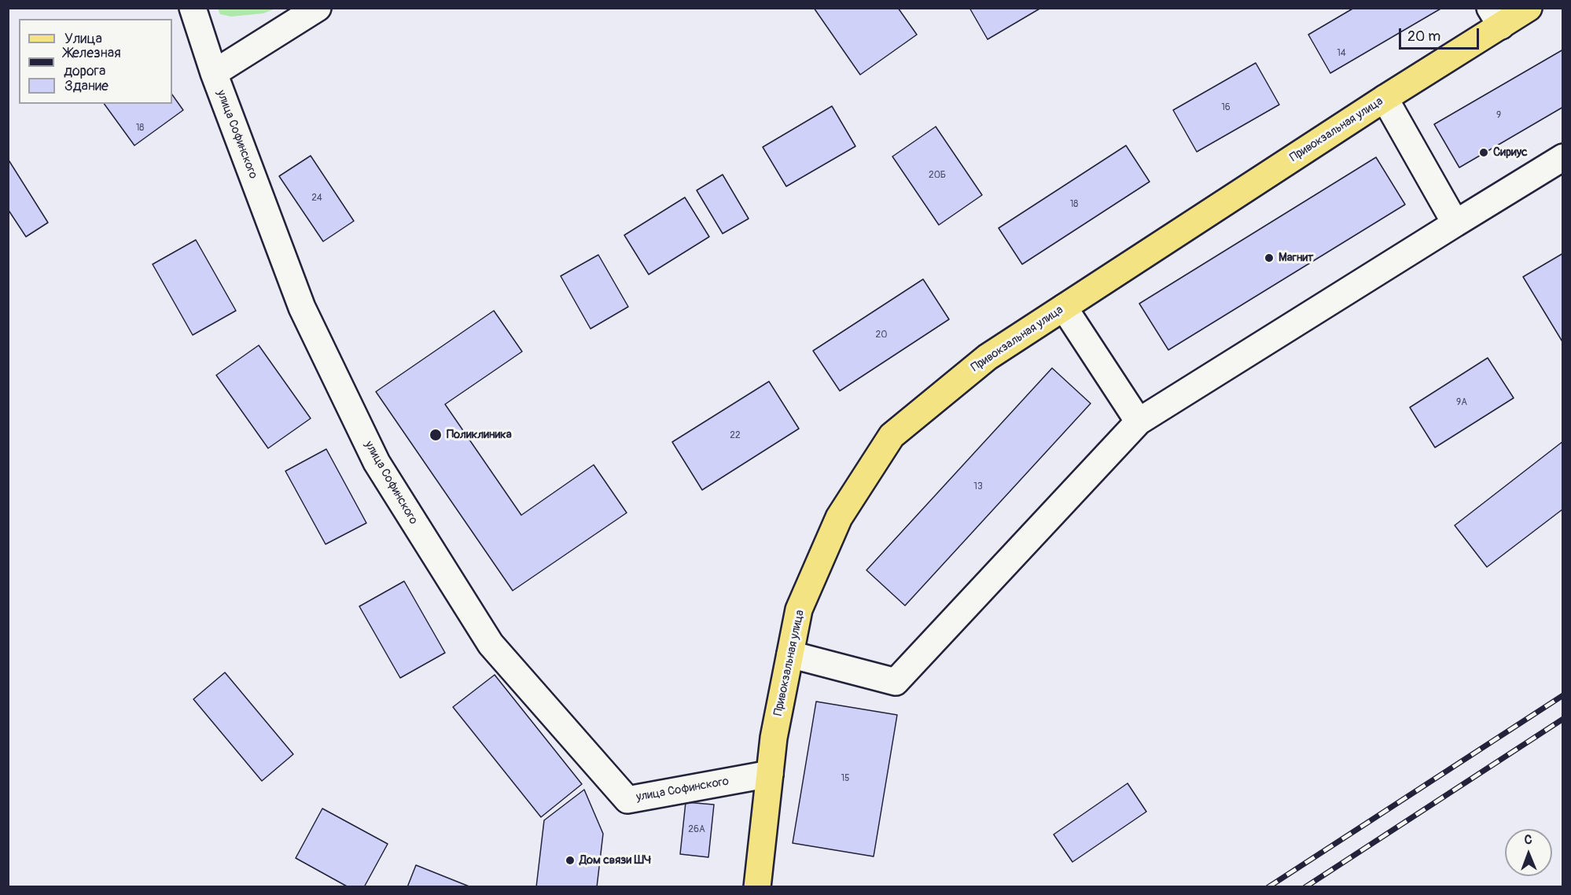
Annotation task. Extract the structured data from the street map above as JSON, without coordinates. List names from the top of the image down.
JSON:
{
  "streets": {
    "main road": ["Привокзальная улица"],
    "street": ["улица Софинского"]
  },
  "crossings": [
    ["Привокзальная улица", "улица Софинского"]
  ],
  "places": [
    "Сириус",
    "Магнит",
    "Поликлиника",
    "Дом связи ШЧ"
  ],
  "house_numbers": [
    "14",
    "16",
    "9",
    "18",
    "20Б",
    "24",
    "18",
    "20",
    "9А",
    "22",
    "13",
    "15",
    "26А"
  ],
  "legend": ["Улица", "Железная дорога", "Здание"],
  "scale_bar": "20 m",
  "north": "top"
}
